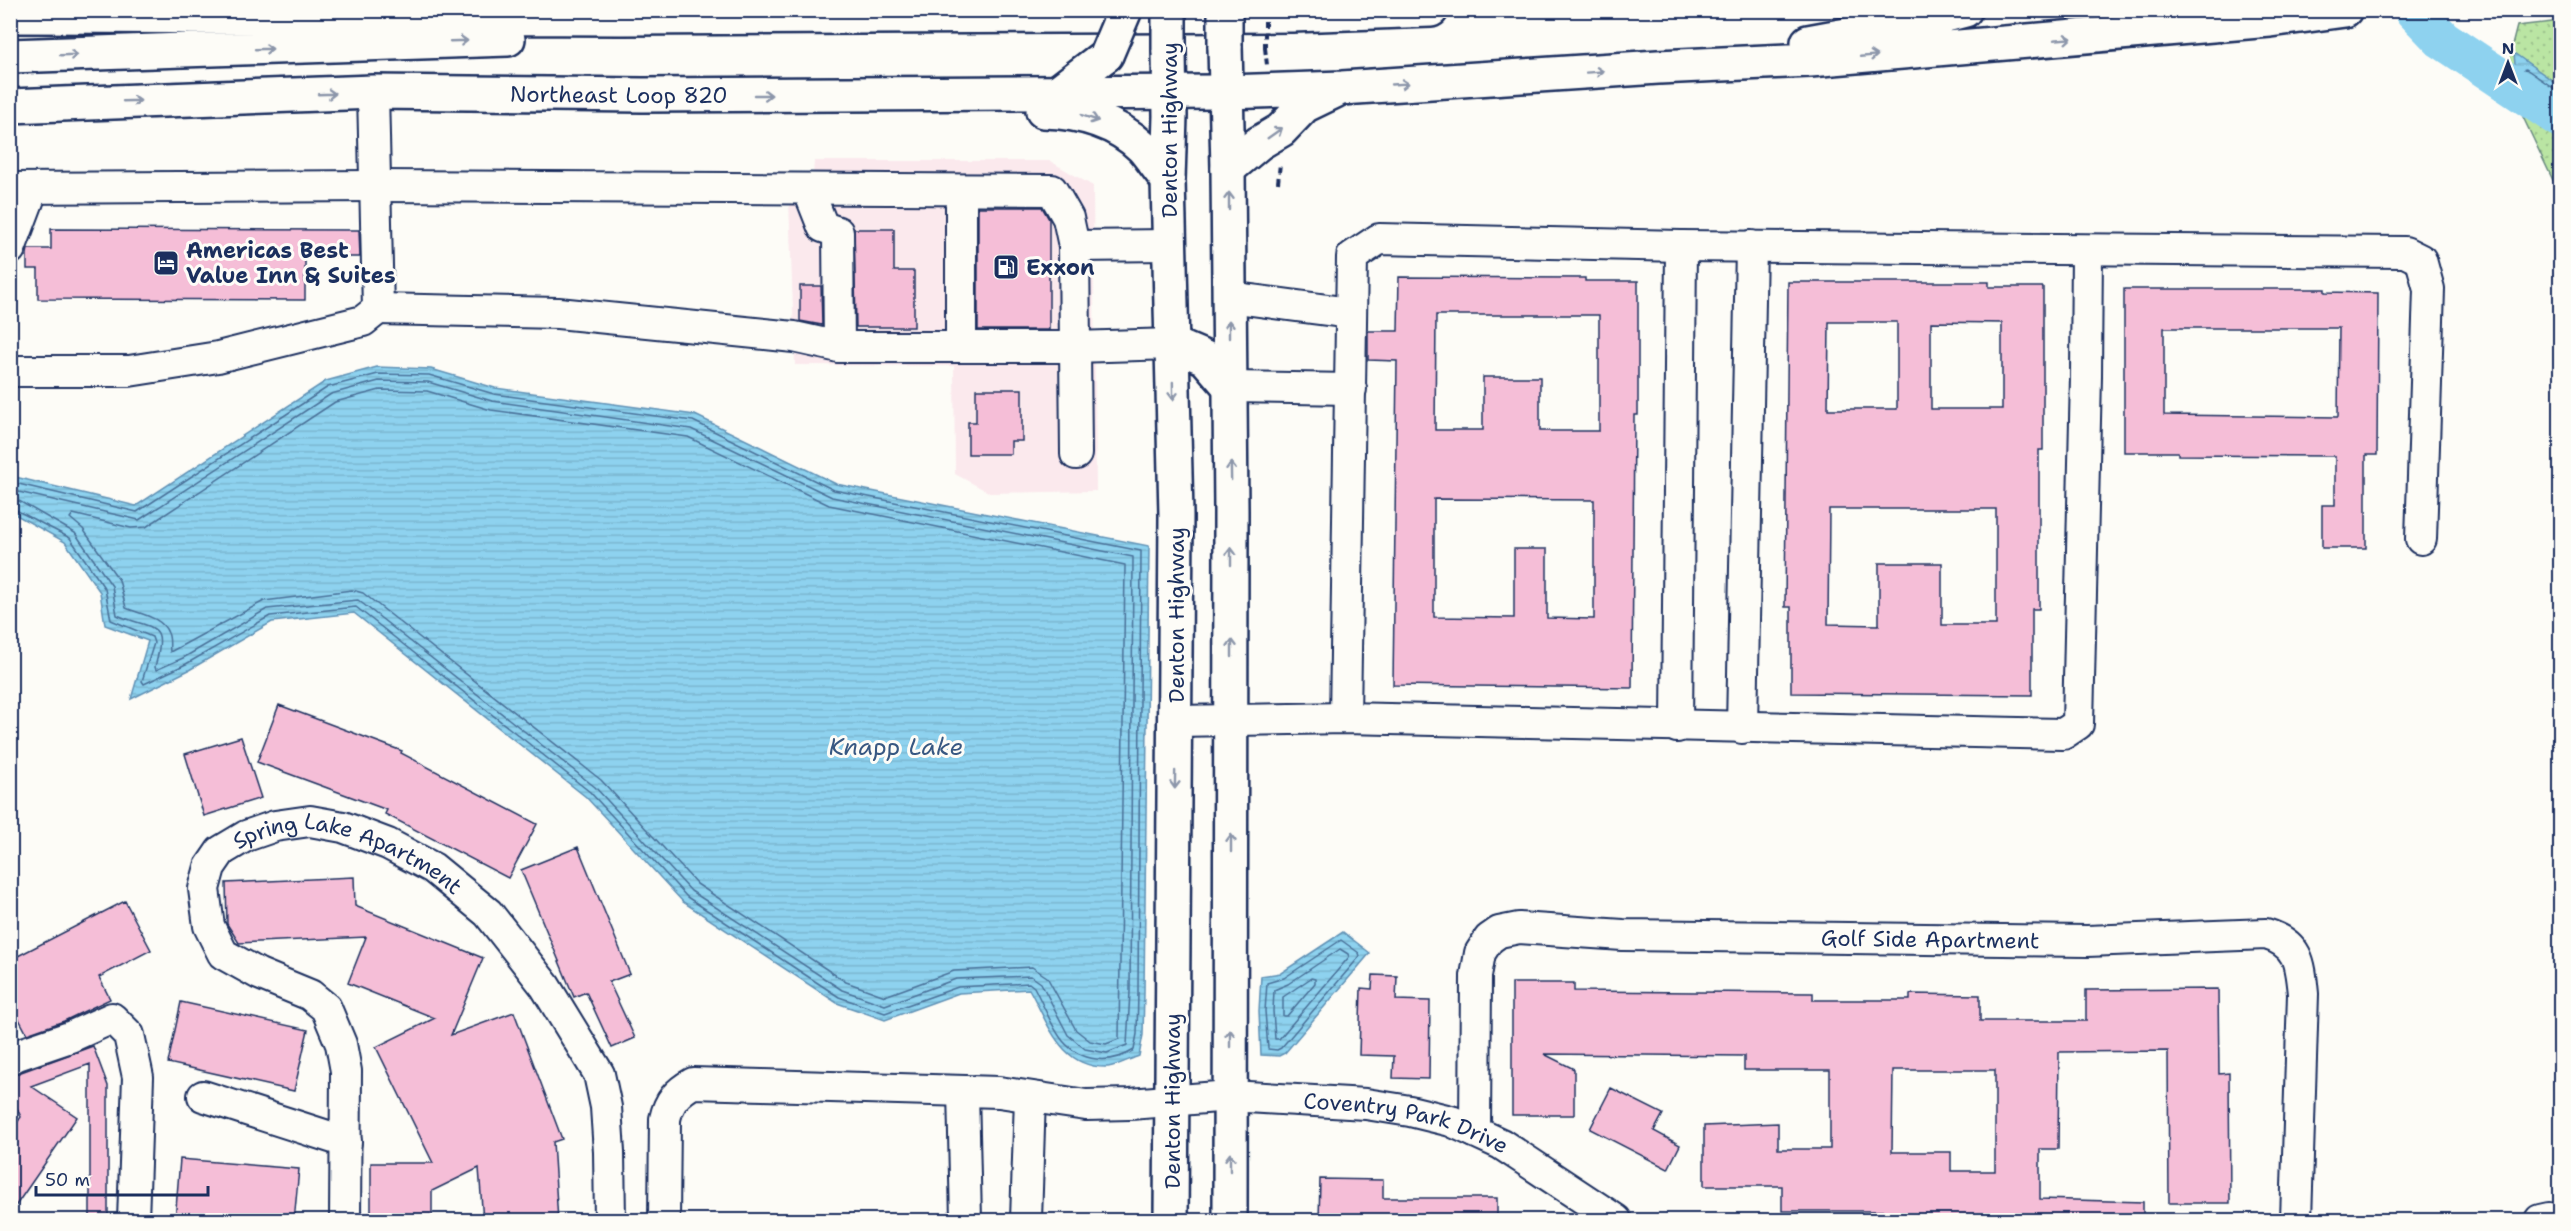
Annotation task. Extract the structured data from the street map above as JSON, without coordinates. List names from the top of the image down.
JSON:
{
  "streets": {
    "main road": ["Northeast Loop 820", "Denton Highway"],
    "street": ["Spring Lake Apartment", "Golf Side Apartment", "Coventry Park Drive"]
  },
  "crossings": [
    ["Northeast Loop 820", "Denton Highway"],
    ["Denton Highway", "Coventry Park Drive"],
    ["Golf Side Apartment", "Coventry Park Drive"]
  ],
  "water": ["Knapp Lake"],
  "places": {
    "hotel": ["Americas Best Value Inn & Suites"],
    "fuel station": ["Exxon"]
  },
  "scale_bar": "50 m",
  "north": "top"
}
